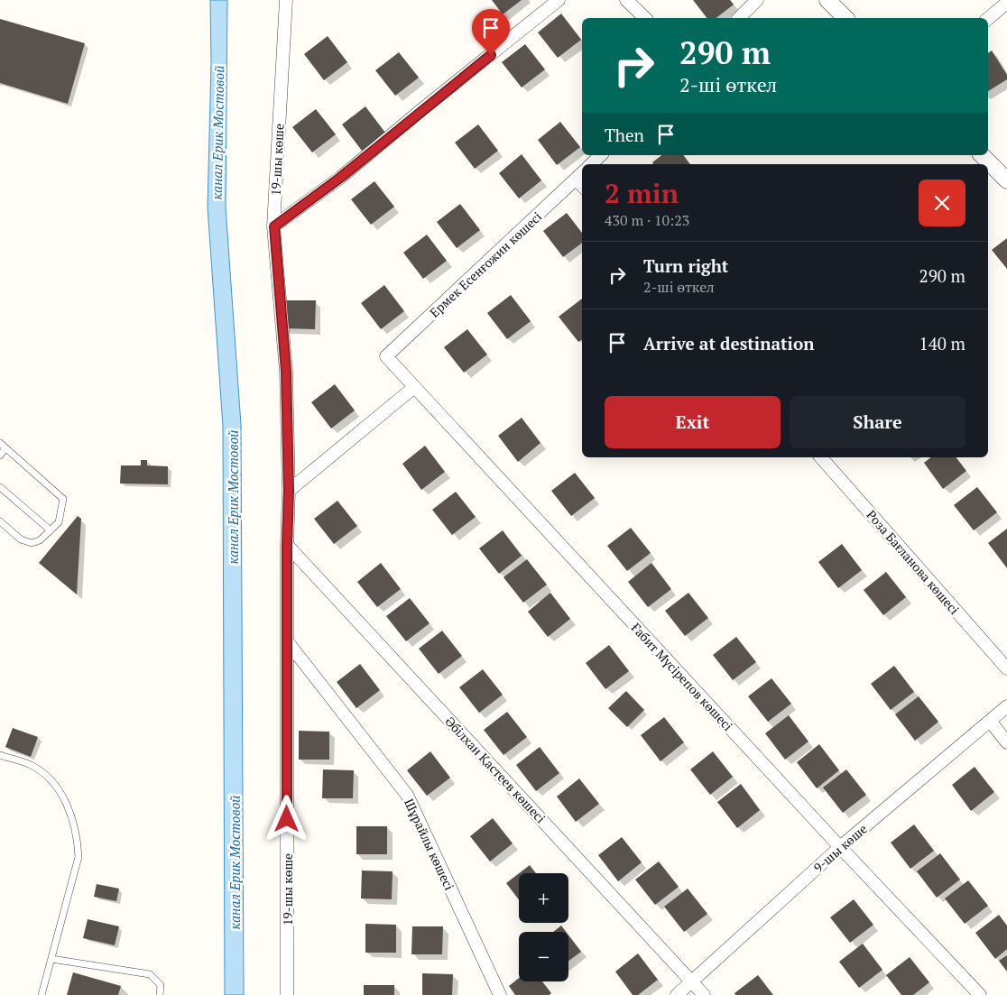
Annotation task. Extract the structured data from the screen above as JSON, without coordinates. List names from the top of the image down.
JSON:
{
  "streets": {
    "street": [
      "19-шы көше",
      "Ермек Есенғожин көшесі",
      "Роза Бағланова көшесi",
      "Ғабит Мүсірепов көшесi",
      "Әбілхан Қастеев көшесi",
      "Шұрайлы көшесі",
      "9-шы көше"
    ]
  },
  "crossings": [
    ["19-шы көше", "Әбілхан Қастеев көшесi"],
    ["19-шы көше", "Шұрайлы көшесі"],
    ["Ермек Есенғожин көшесі", "Ғабит Мүсірепов көшесi"],
    ["Ғабит Мүсірепов көшесi", "9-шы көше"],
    ["Әбілхан Қастеев көшесi", "9-шы көше"]
  ],
  "water": ["канал Ерик Мостовой"],
  "page": {
    "turn": ["290 m", "2-шi өткел"],
    "then": "Then",
    "heading": ["2 min", "430 m · 10:23"],
    "list": [
      {
        "name": "Turn right",
        "note": "2-шi өткел",
        "value": "290 m"
      },
      {
        "name": "Arrive at destination",
        "value": "140 m"
      }
    ],
    "buttons": ["Exit", "Share"],
    "map_buttons": ["+", "−"]
  }
}
